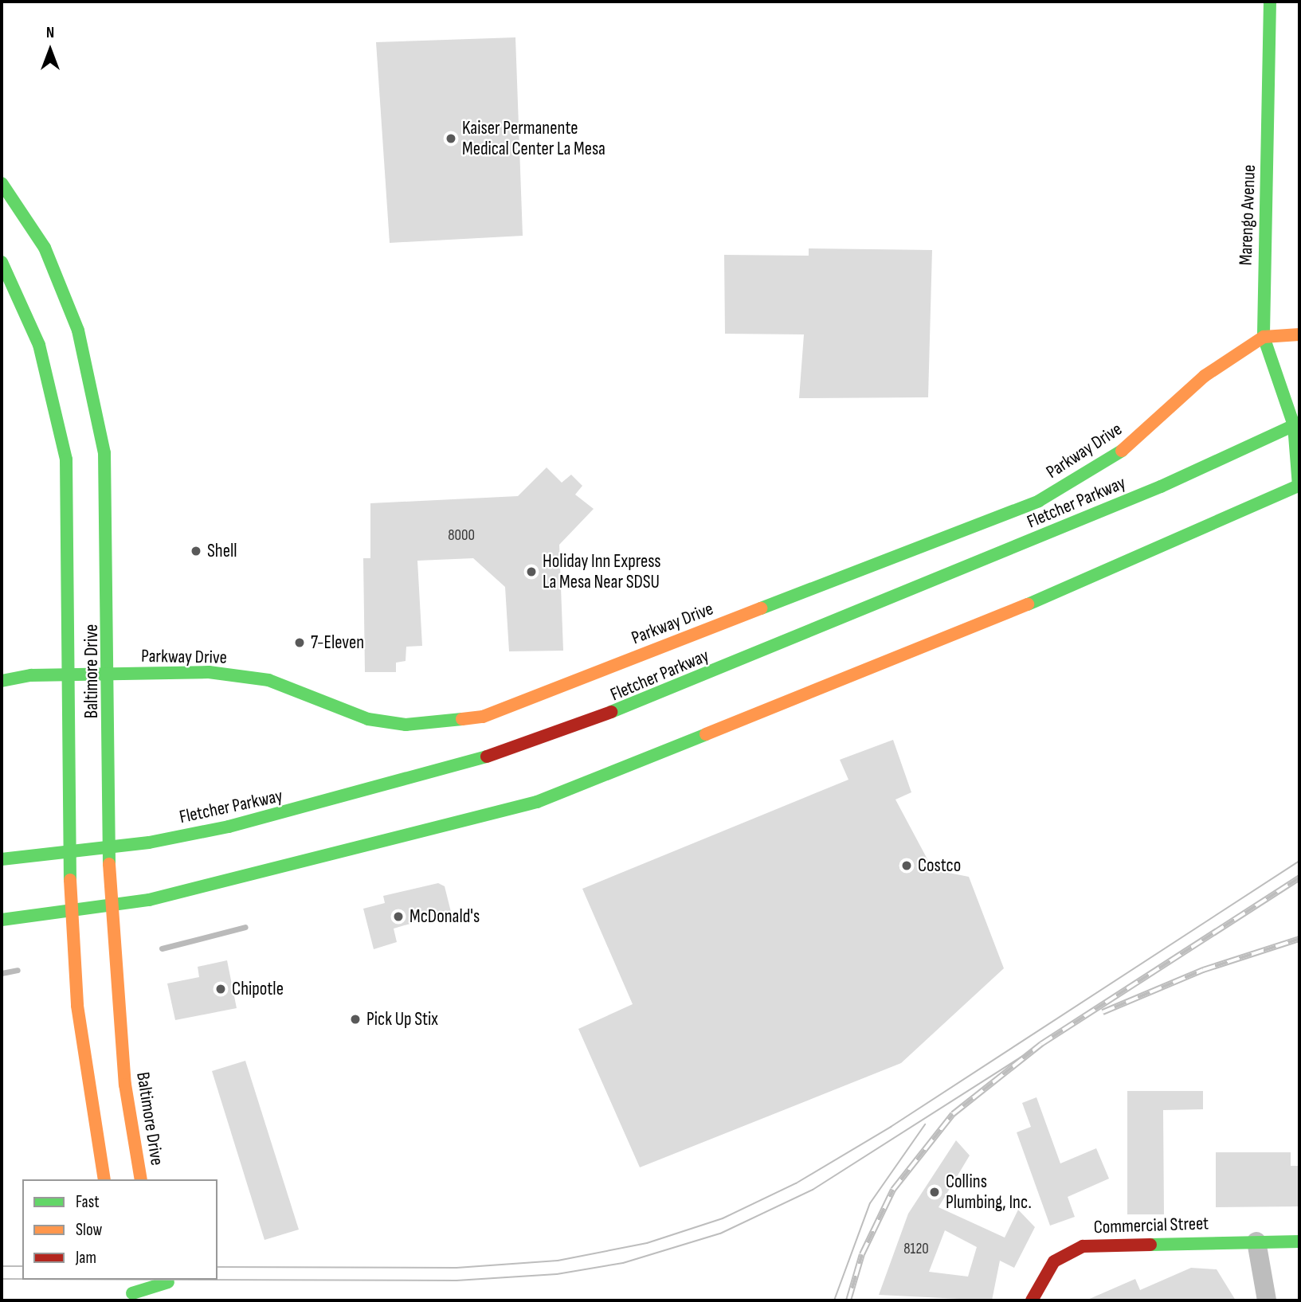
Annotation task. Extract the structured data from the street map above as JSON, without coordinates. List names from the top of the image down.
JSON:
{
  "streets": {
    "main road": [
      "Marengo Avenue",
      "Parkway Drive",
      "Fletcher Parkway",
      "Baltimore Drive",
      "Commercial Street"
    ]
  },
  "crossings": [
    ["Marengo Avenue", "Parkway Drive"],
    ["Marengo Avenue", "Fletcher Parkway"],
    ["Parkway Drive", "Baltimore Drive"],
    ["Fletcher Parkway", "Baltimore Drive"]
  ],
  "places": [
    "Kaiser Permanente Medical Center La Mesa",
    "Shell",
    "Holiday Inn Express La Mesa Near SDSU",
    "7-Eleven",
    "Costco",
    "McDonald's",
    "Chipotle",
    "Pick Up Stix",
    "Collins Plumbing, Inc."
  ],
  "house_numbers": ["8000", "8120"],
  "legend": ["Fast", "Slow", "Jam"],
  "north": "top"
}
